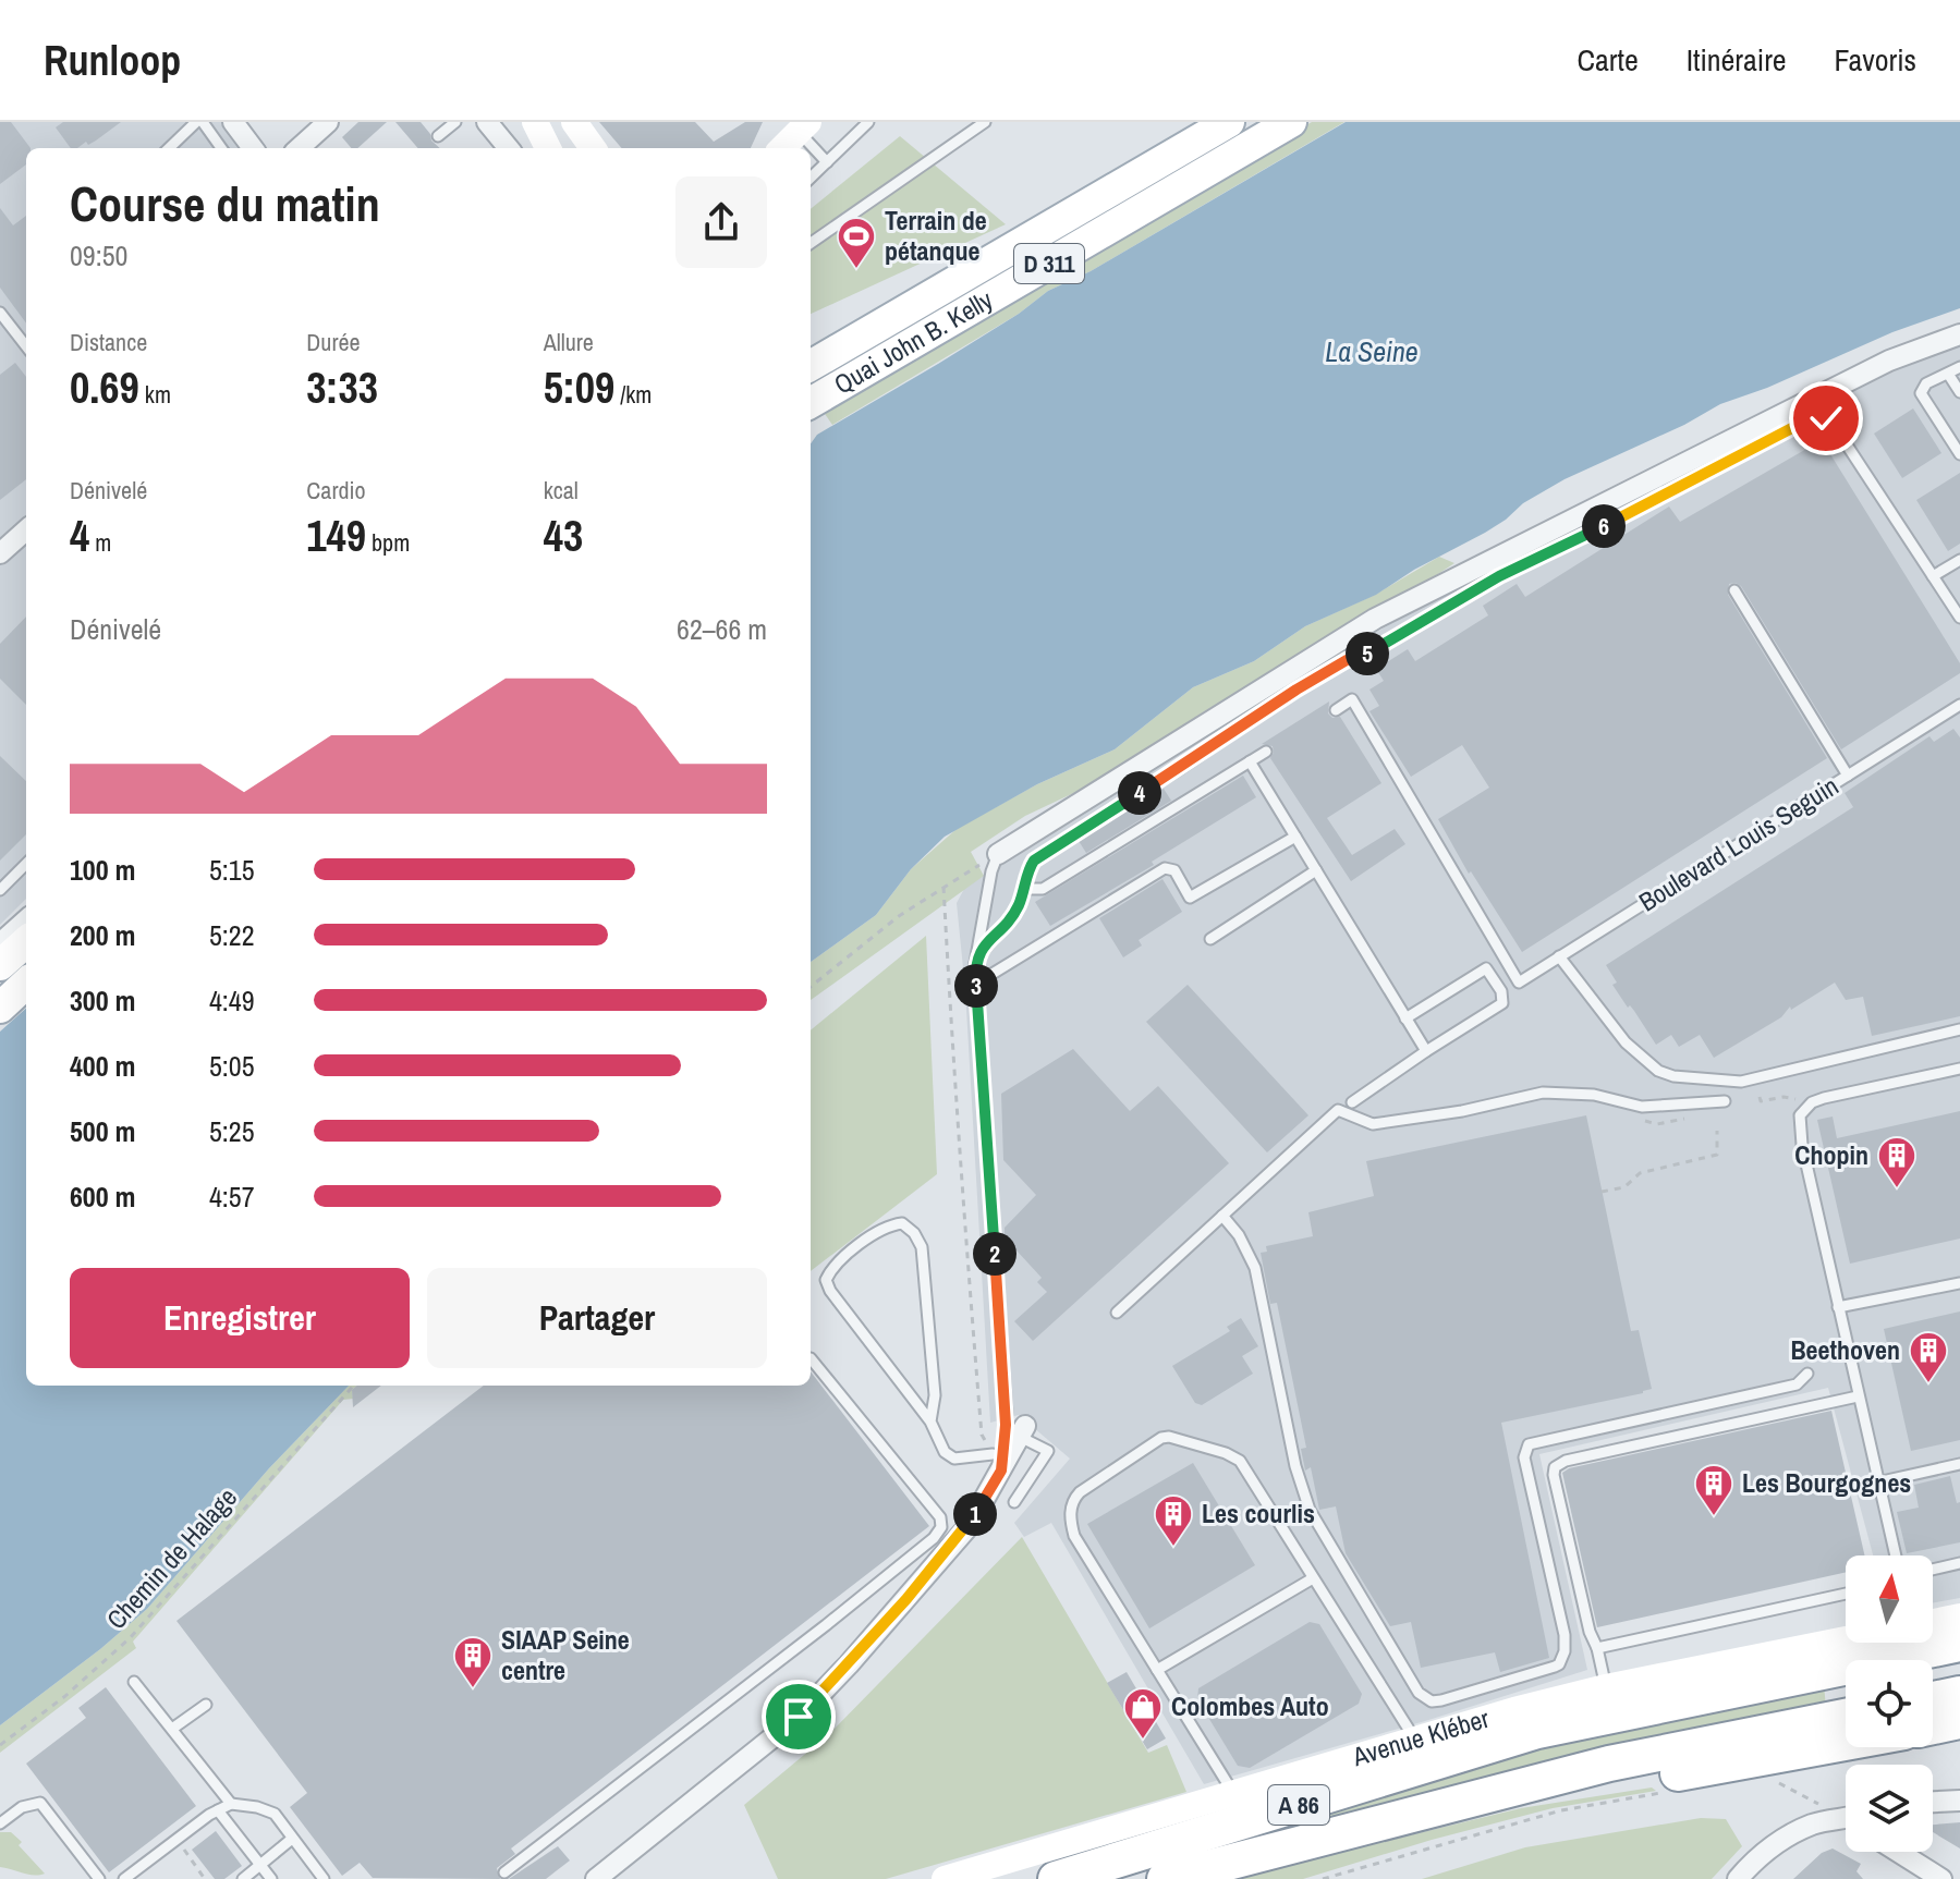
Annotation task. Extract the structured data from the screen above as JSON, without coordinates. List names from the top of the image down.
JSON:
{
  "streets": {
    "highway": ["A 86"],
    "main road": ["D 311", "Quai John B. Kelly"],
    "street": ["Avenue Kléber"],
    "lane": ["Boulevard Louis Seguin"],
    "path": ["Chemin de Halage"]
  },
  "water": ["La Seine"],
  "places": {
    "sports": ["Terrain de pétanque"],
    "building": [
      "Chopin",
      "Beethoven",
      "Les Bourgognes",
      "Les courlis",
      "SIAAP Seine centre"
    ],
    "shop": ["Colombes Auto"]
  },
  "north": "top",
  "page": {
    "header": "Runloop",
    "nav": ["Carte", "Itinéraire", "Favoris"],
    "heading": ["Course du matin", "09:50"],
    "stats": [
      ["Distance", "0.69 km"],
      ["Durée", "3:33"],
      ["Allure", "5:09 /km"],
      ["Dénivelé", "4 m"],
      ["Cardio", "149 bpm"],
      ["kcal", "43"]
    ],
    "pins": [
      "6",
      "5",
      "4",
      "3",
      "2",
      "1"
    ],
    "chart": ["Dénivelé", "62–66 m"],
    "list": [
      {
        "name": "100 m",
        "note": "5:15"
      },
      {
        "name": "200 m",
        "note": "5:22"
      },
      {
        "name": "300 m",
        "note": "4:49"
      },
      {
        "name": "400 m",
        "note": "5:05"
      },
      {
        "name": "500 m",
        "note": "5:25"
      },
      {
        "name": "600 m",
        "note": "4:57"
      }
    ],
    "buttons": ["Enregistrer", "Partager"]
  }
}
